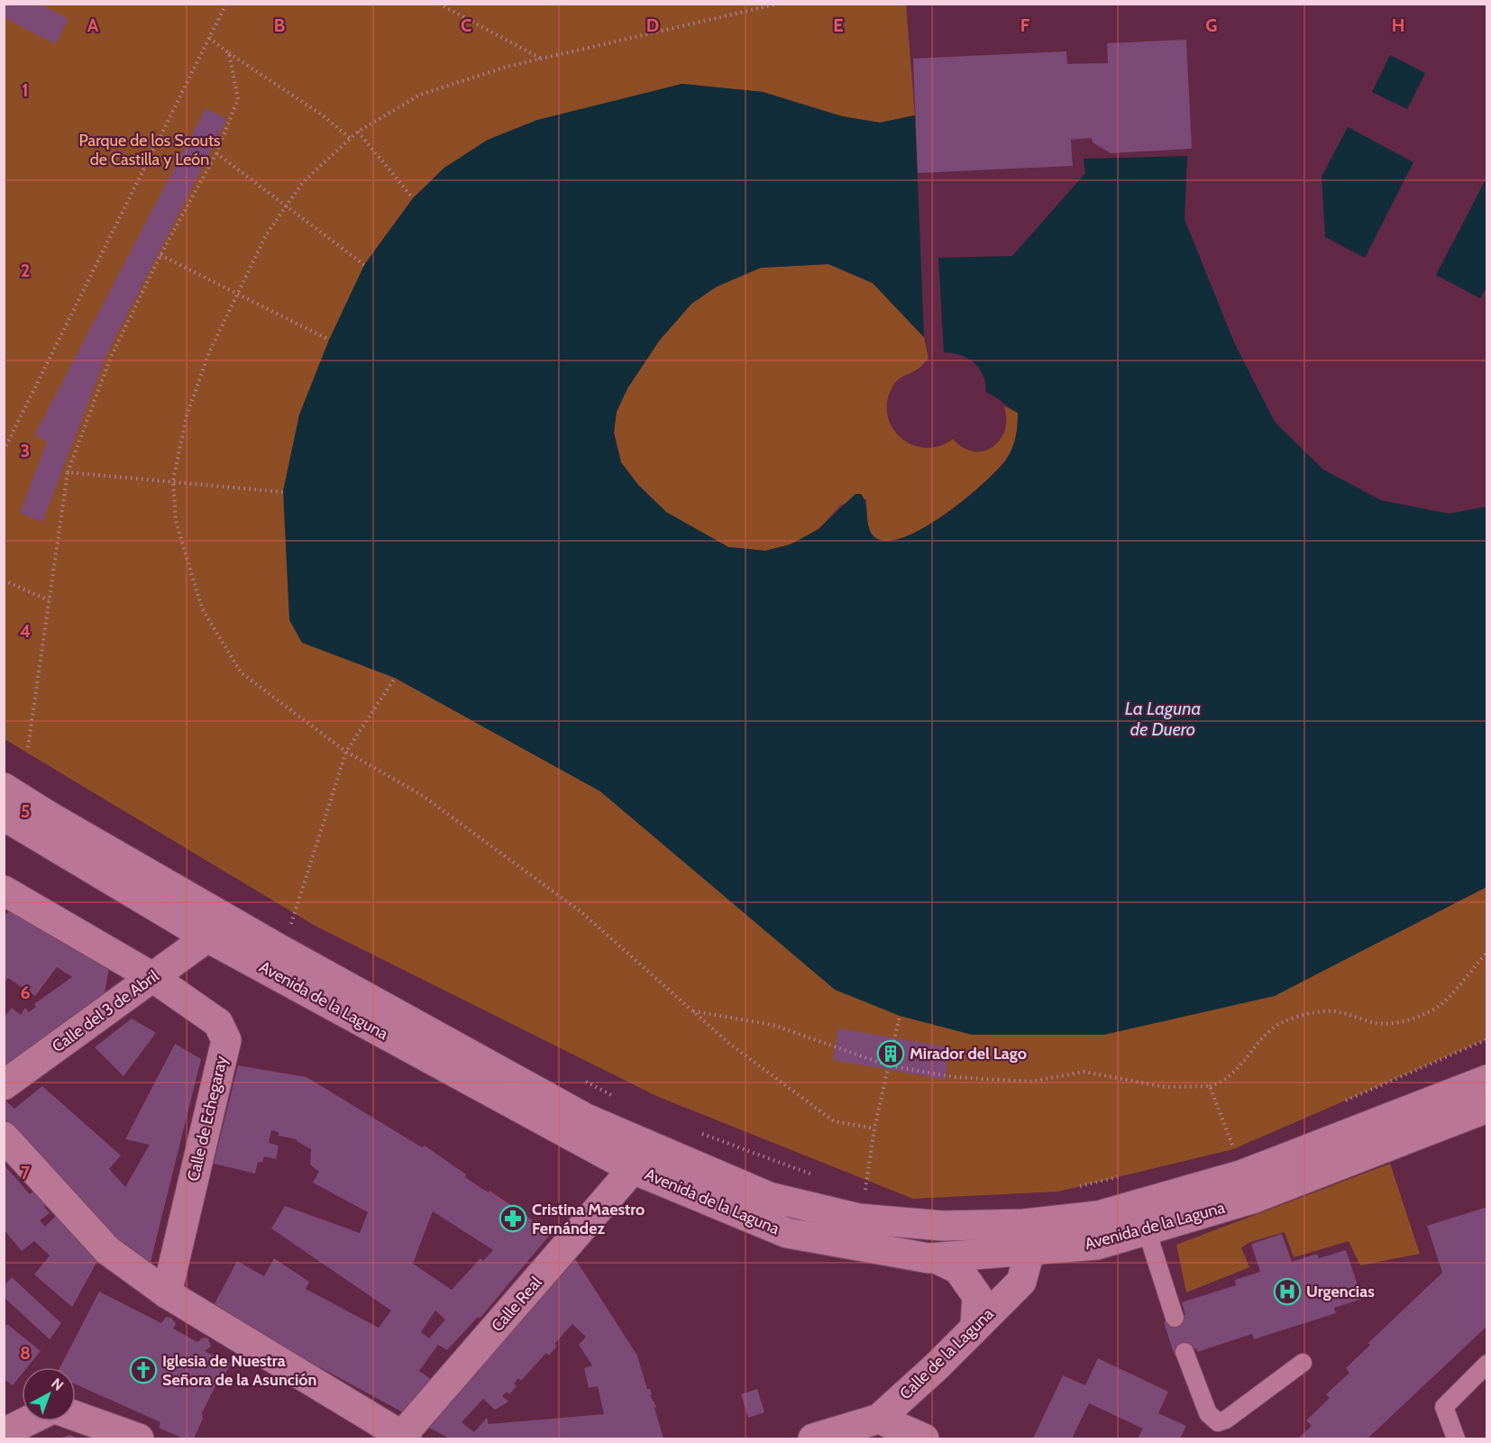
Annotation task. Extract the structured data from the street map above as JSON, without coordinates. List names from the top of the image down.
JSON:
{
  "streets": {
    "street": [
      "Avenida de la Laguna",
      "Calle del 3 de Abril",
      "Calle de Echegaray",
      "Calle Real",
      "Calle de la Laguna"
    ]
  },
  "crossings": [
    ["Avenida de la Laguna", "Calle del 3 de Abril"],
    ["Avenida de la Laguna", "Calle Real"],
    ["Avenida de la Laguna", "Calle de la Laguna"],
    ["Calle del 3 de Abril", "Calle de Echegaray"]
  ],
  "water": ["La Laguna de Duero"],
  "parks": ["Parque de los Scouts de Castilla y León"],
  "places": {
    "building": ["Mirador del Lago"],
    "pharmacy": ["Cristina Maestro Fernández"],
    "hospital": ["Urgencias"],
    "church": ["Iglesia de Nuestra Señora de la Asunción"]
  },
  "north": "top right",
  "grid": {
    "columns": [
      "A",
      "B",
      "C",
      "D",
      "E",
      "F",
      "G",
      "H"
    ],
    "rows": [
      "1",
      "2",
      "3",
      "4",
      "5",
      "6",
      "7",
      "8"
    ]
  }
}
